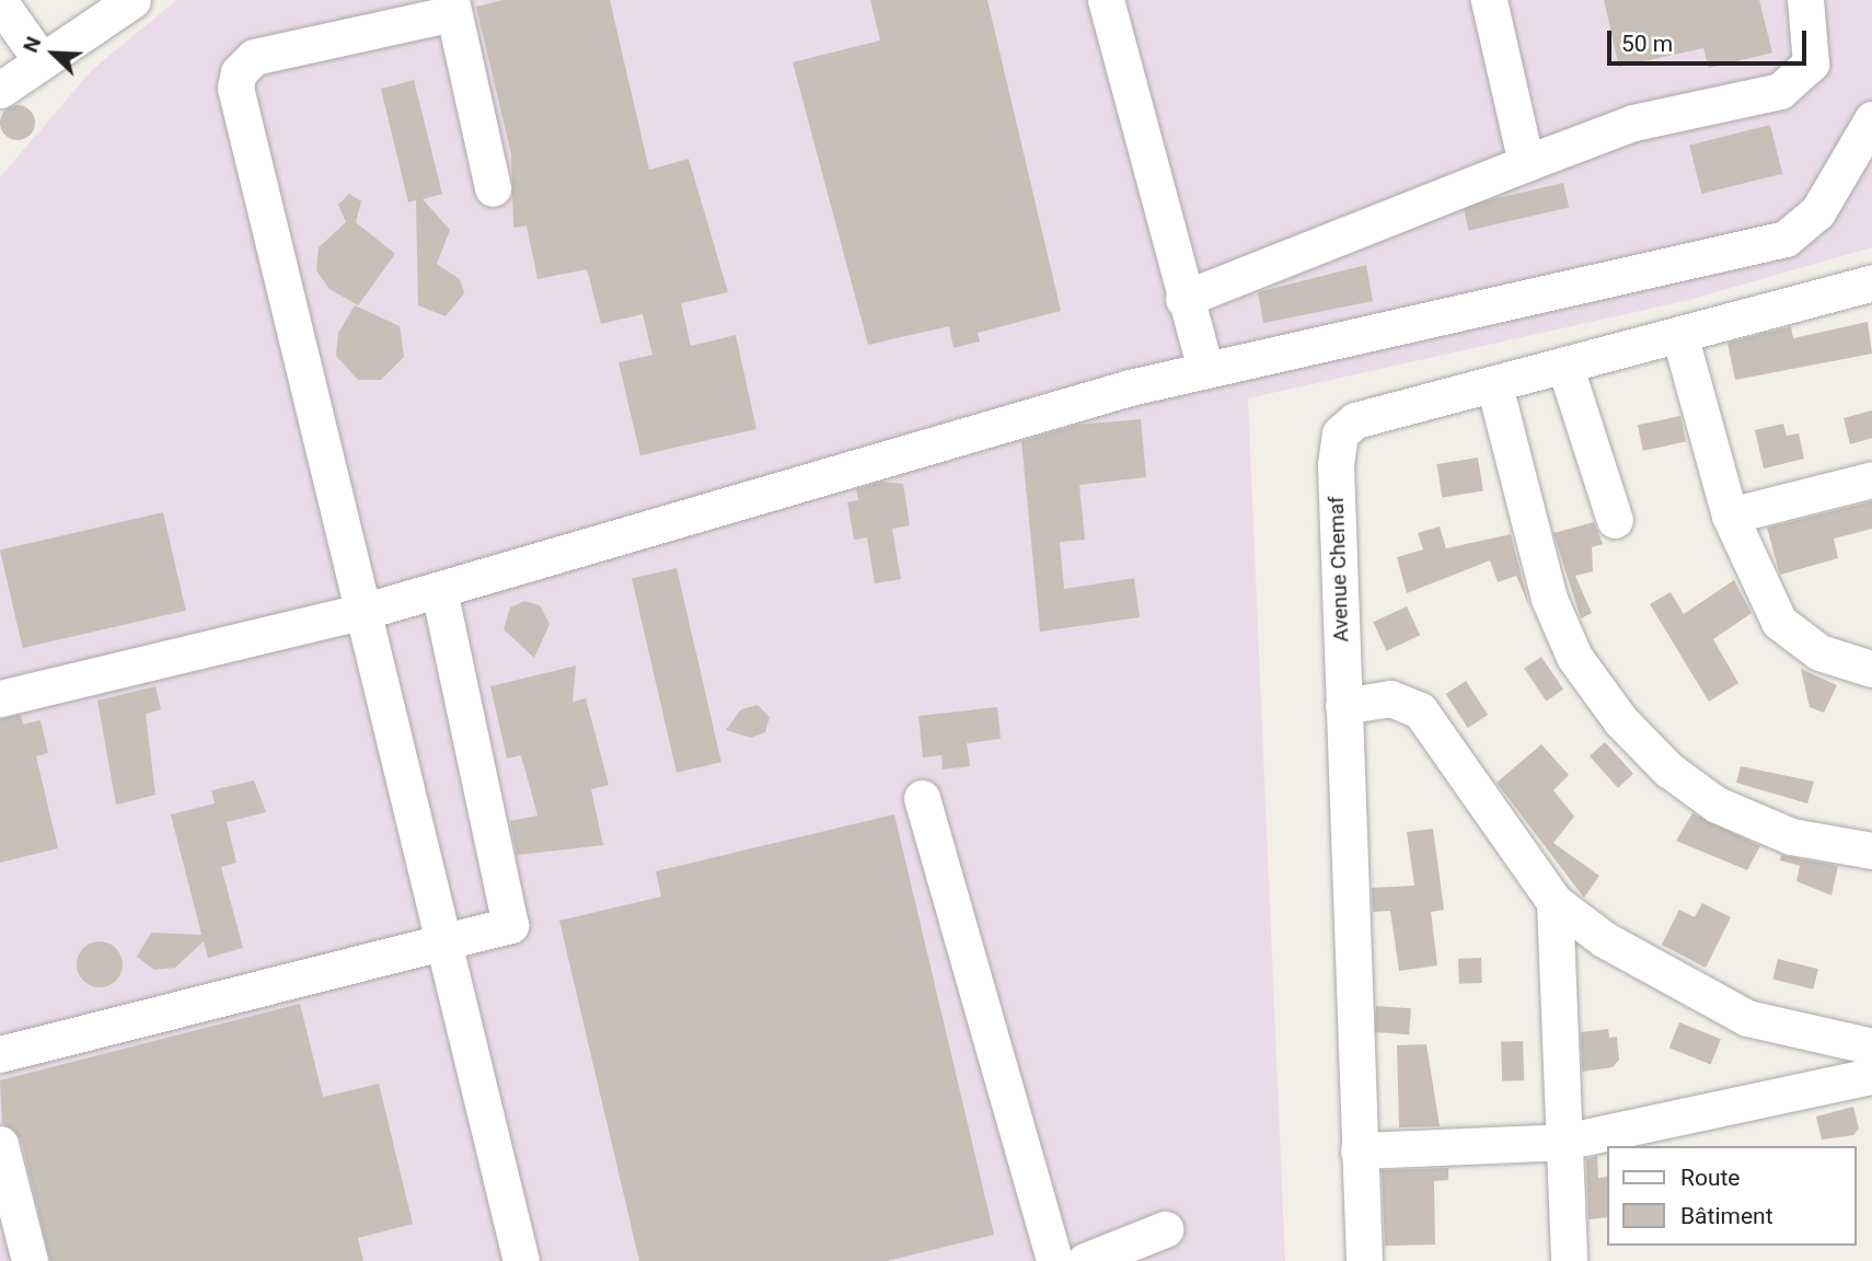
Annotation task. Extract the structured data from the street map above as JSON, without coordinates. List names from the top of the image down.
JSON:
{
  "streets": {
    "street": ["Avenue Chemaf"]
  },
  "legend": ["Route", "Bâtiment"],
  "scale_bar": "50 m",
  "north": "top left"
}
